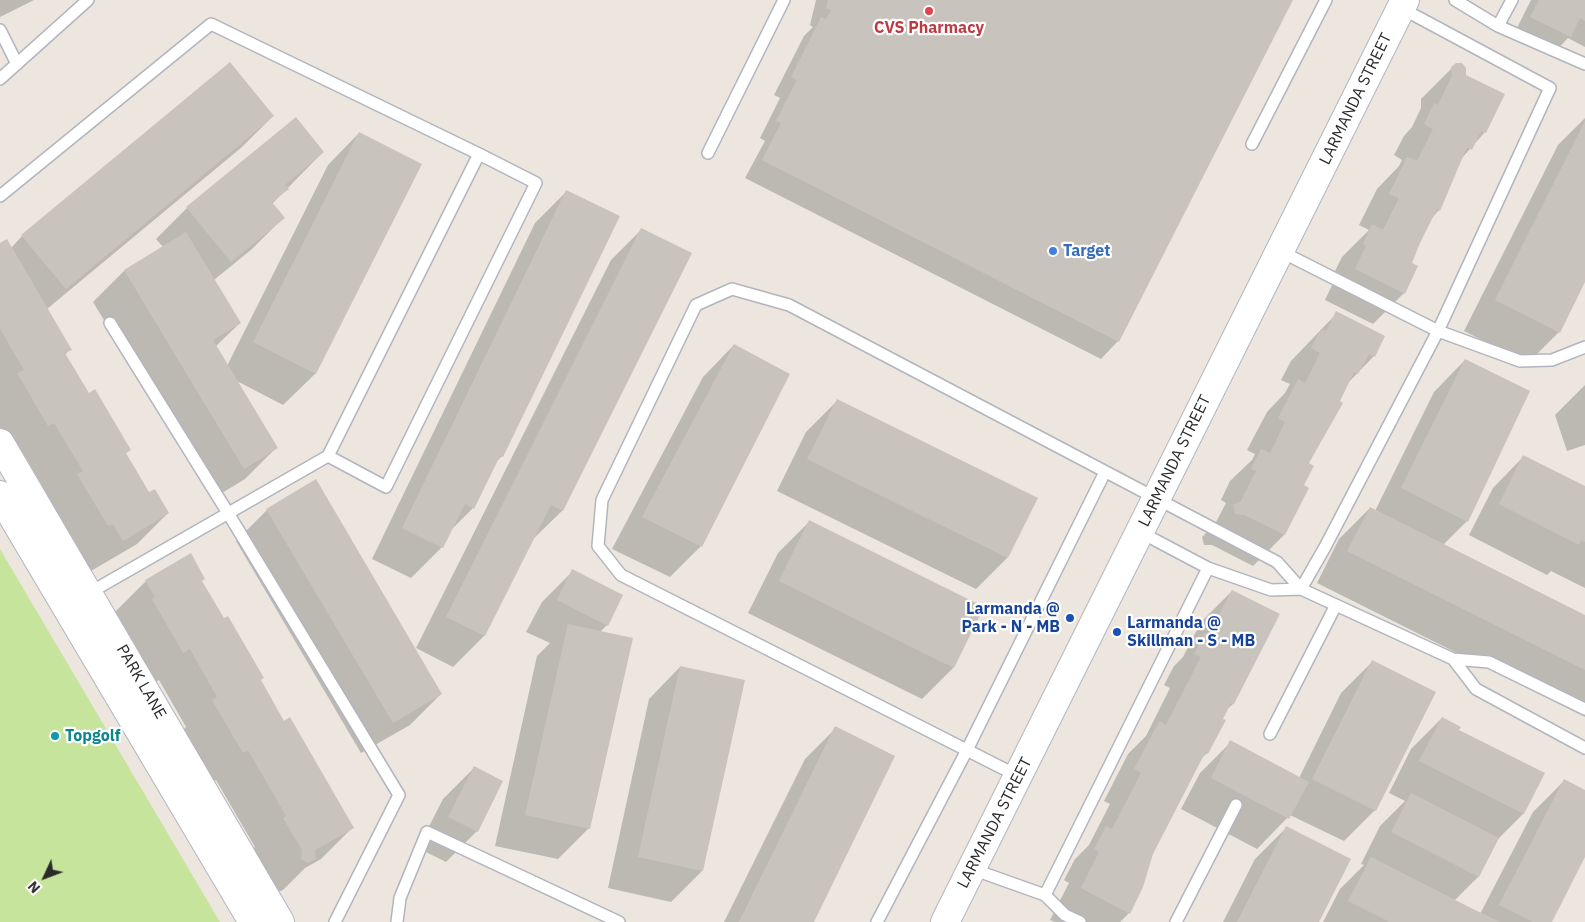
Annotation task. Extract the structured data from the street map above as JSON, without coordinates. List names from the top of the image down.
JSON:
{
  "streets": {
    "main road": ["LARMANDA STREET", "PARK LANE"]
  },
  "places": [
    "CVS Pharmacy",
    "Target",
    "Larmanda @ Park - N - MB",
    "Larmanda @ Skillman - S - MB",
    "Topgolf"
  ],
  "north": "bottom left"
}
